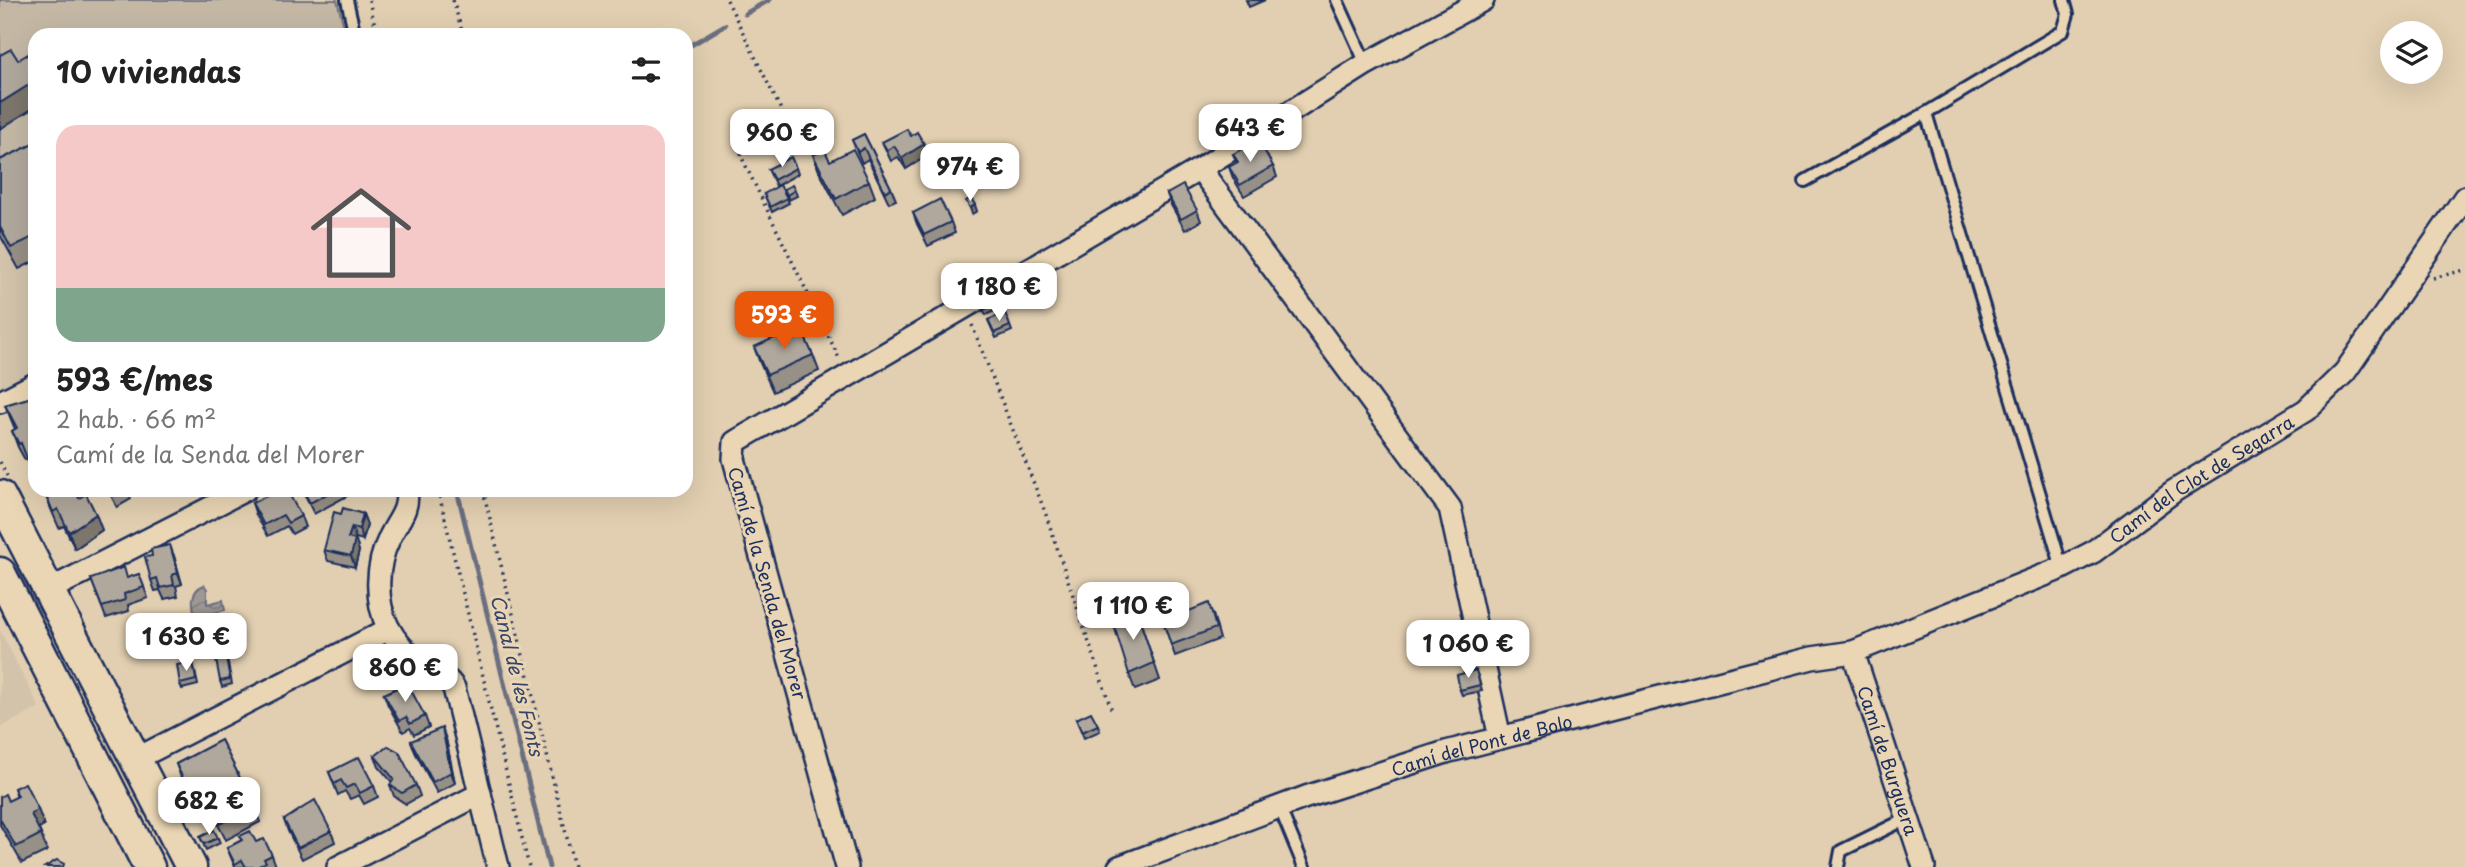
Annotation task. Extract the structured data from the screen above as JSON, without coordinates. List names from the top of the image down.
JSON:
{
  "streets": {
    "street": [
      "Camí del Clot de Segarra",
      "Camí de la Senda del Morer",
      "Camí del Pont de Bolo",
      "Camí de Burguera"
    ]
  },
  "crossings": [
    ["Camí del Clot de Segarra", "Camí del Pont de Bolo"],
    ["Camí del Clot de Segarra", "Camí de Burguera"],
    ["Camí del Pont de Bolo", "Camí de Burguera"]
  ],
  "water": ["Canal de les Fonts"],
  "page": {
    "heading": "10 viviendas",
    "price": [
      "643 €",
      "960 €",
      "974 €",
      "1 180 €",
      "593 €",
      "1 110 €",
      "1 630 €",
      "1 060 €",
      "860 €",
      "682 €"
    ],
    "list": [
      {
        "name": "593 €/mes",
        "note": "2 hab. · 66 m² · Camí de la Senda del Morer"
      }
    ]
  }
}
